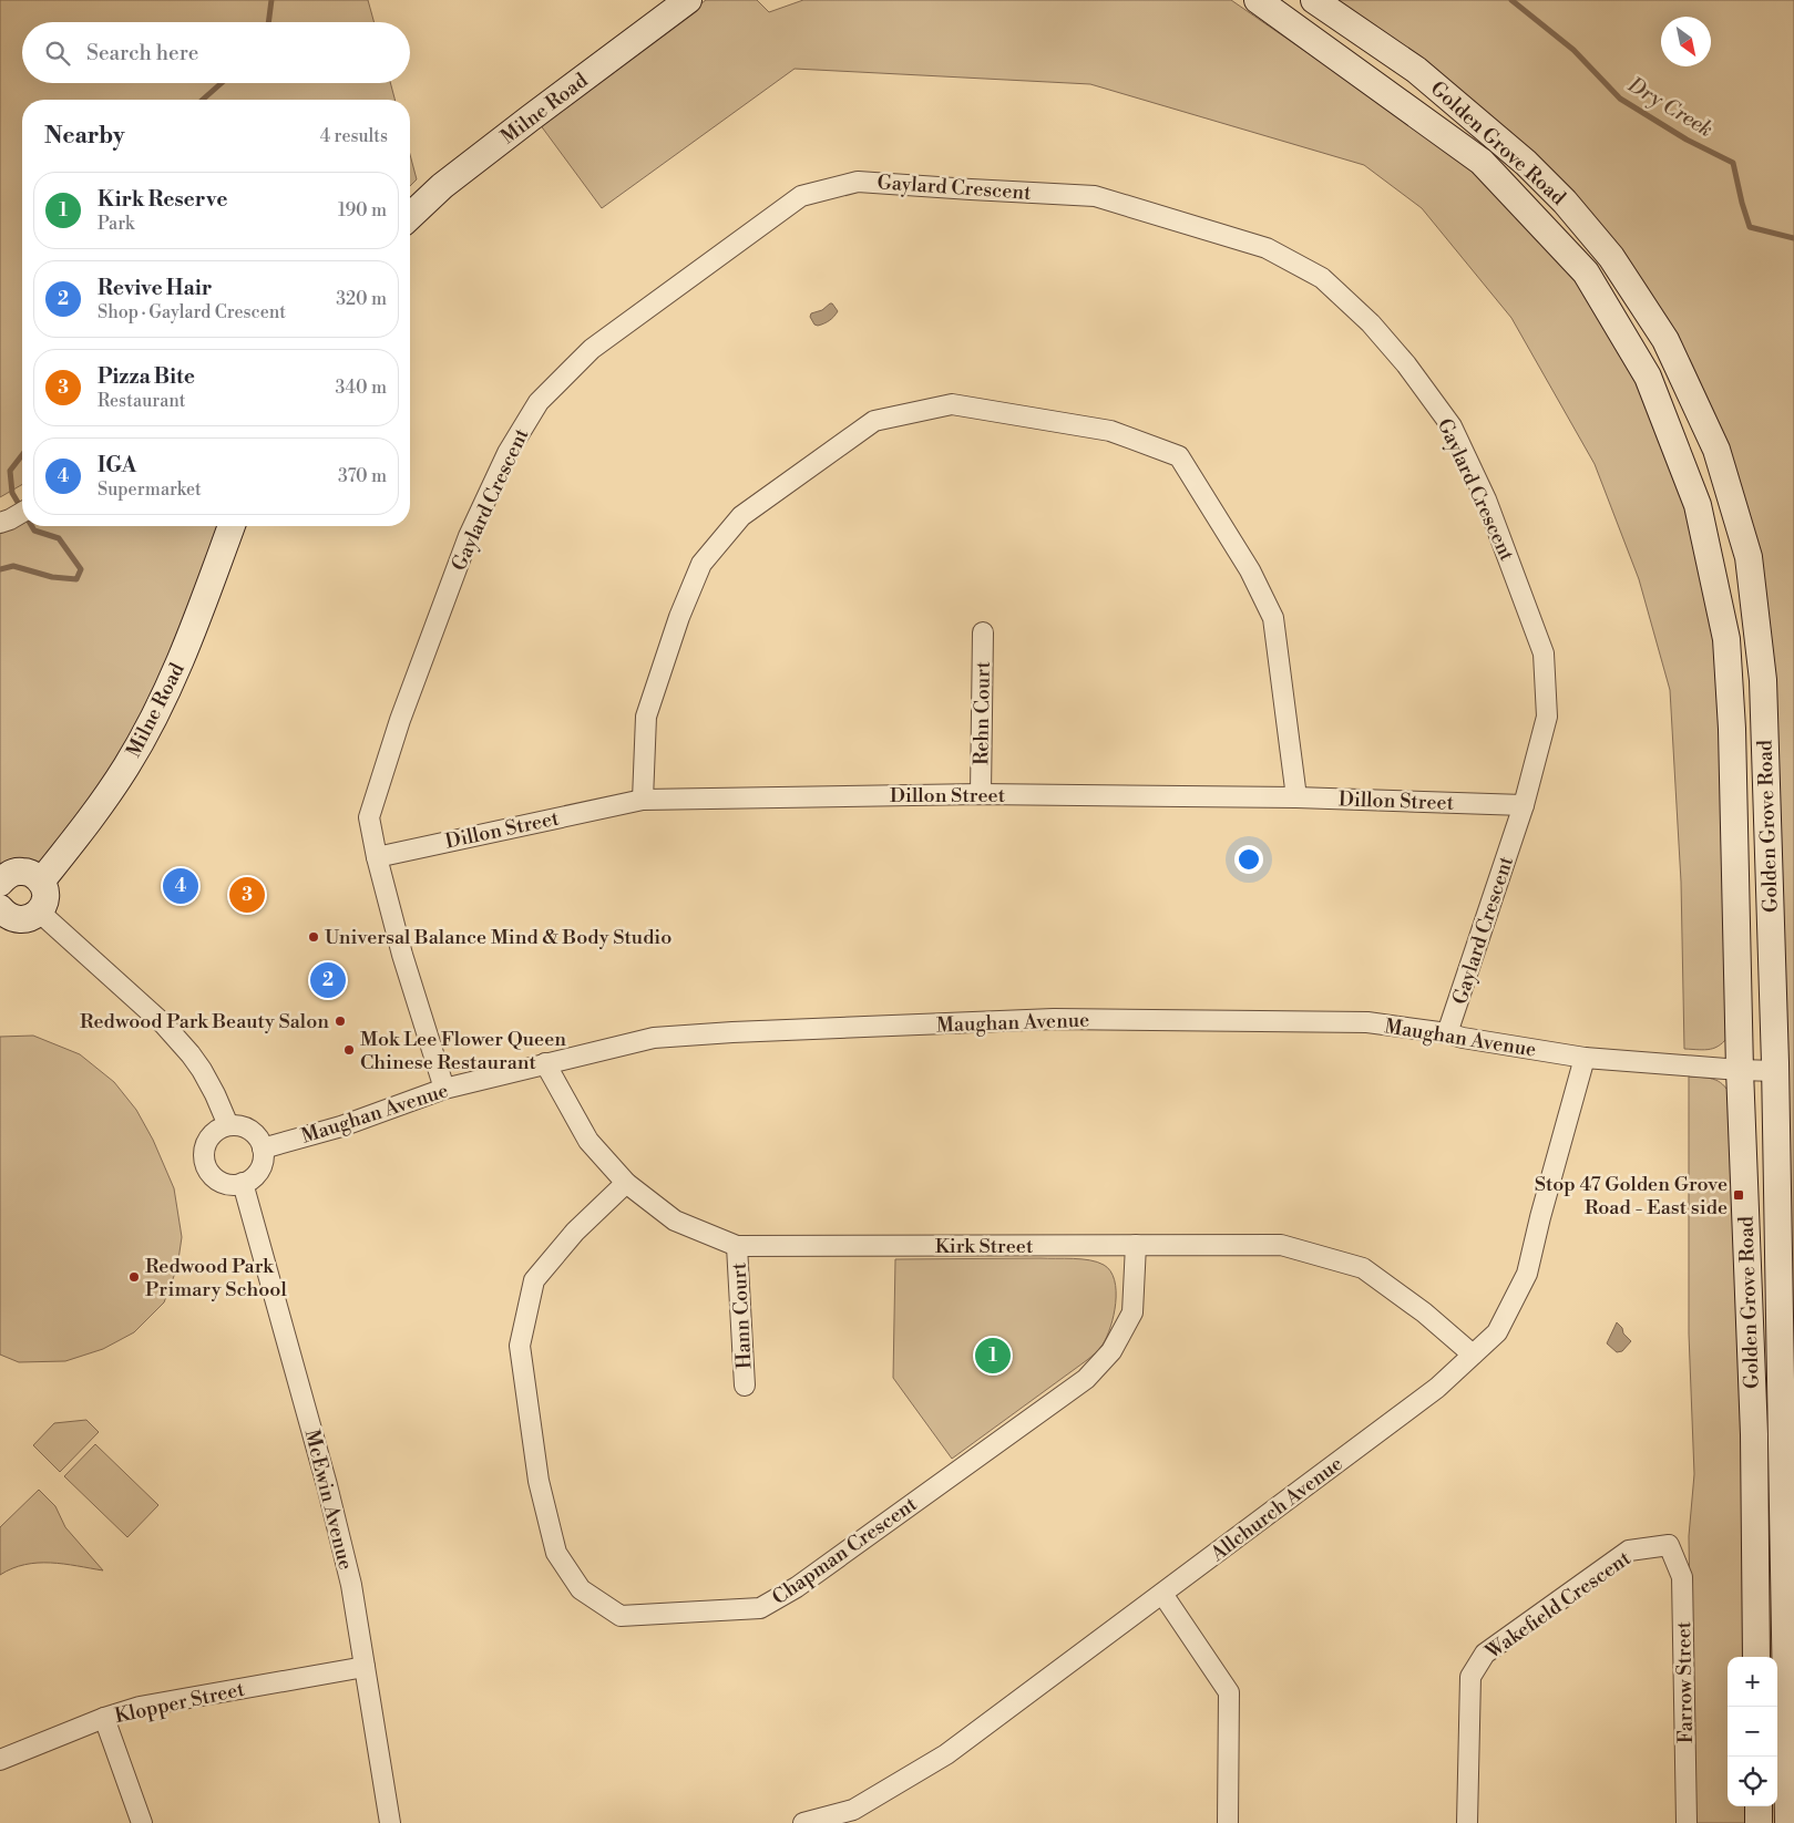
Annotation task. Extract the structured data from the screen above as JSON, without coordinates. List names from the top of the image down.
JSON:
{
  "streets": {
    "main road": ["Milne Road", "Golden Grove Road"],
    "street": [
      "Gaylard Crescent",
      "Rehn Court",
      "Dillon Street",
      "Maughan Avenue",
      "Kirk Street",
      "Hann Court",
      "McEwin Avenue",
      "Allchurch Avenue",
      "Chapman Crescent",
      "Wakefield Crescent",
      "Farrow Street",
      "Klopper Street"
    ]
  },
  "crossings": [
    ["Golden Grove Road", "Maughan Avenue"],
    ["Gaylard Crescent", "Dillon Street"],
    ["Gaylard Crescent", "Maughan Avenue"],
    ["Rehn Court", "Dillon Street"],
    ["Maughan Avenue", "Kirk Street"],
    ["Maughan Avenue", "McEwin Avenue"],
    ["Maughan Avenue", "Allchurch Avenue"],
    ["Kirk Street", "Hann Court"],
    ["Kirk Street", "Allchurch Avenue"],
    ["Kirk Street", "Chapman Crescent"],
    ["McEwin Avenue", "Klopper Street"],
    ["Wakefield Crescent", "Farrow Street"]
  ],
  "water": ["Dry Creek"],
  "places": {
    "other": [
      "Universal Balance Mind & Body Studio",
      "Redwood Park Beauty Salon",
      "Mok Lee Flower Queen Chinese Restaurant",
      "Redwood Park Primary School"
    ],
    "transit": ["Stop 47 Golden Grove Road - East side"]
  },
  "north": "bottom right",
  "page": {
    "search": "Search here",
    "heading": ["Nearby", "4 results"],
    "list": [
      {
        "mark": "1",
        "name": "Kirk Reserve",
        "note": "Park",
        "value": "190 m"
      },
      {
        "mark": "2",
        "name": "Revive Hair",
        "note": "Shop · Gaylard Crescent",
        "value": "320 m"
      },
      {
        "mark": "3",
        "name": "Pizza Bite",
        "note": "Restaurant",
        "value": "340 m"
      },
      {
        "mark": "4",
        "name": "IGA",
        "note": "Supermarket",
        "value": "370 m"
      }
    ],
    "pins": [
      "4",
      "3",
      "2",
      "1"
    ],
    "map_buttons": ["+", "−"]
  }
}
